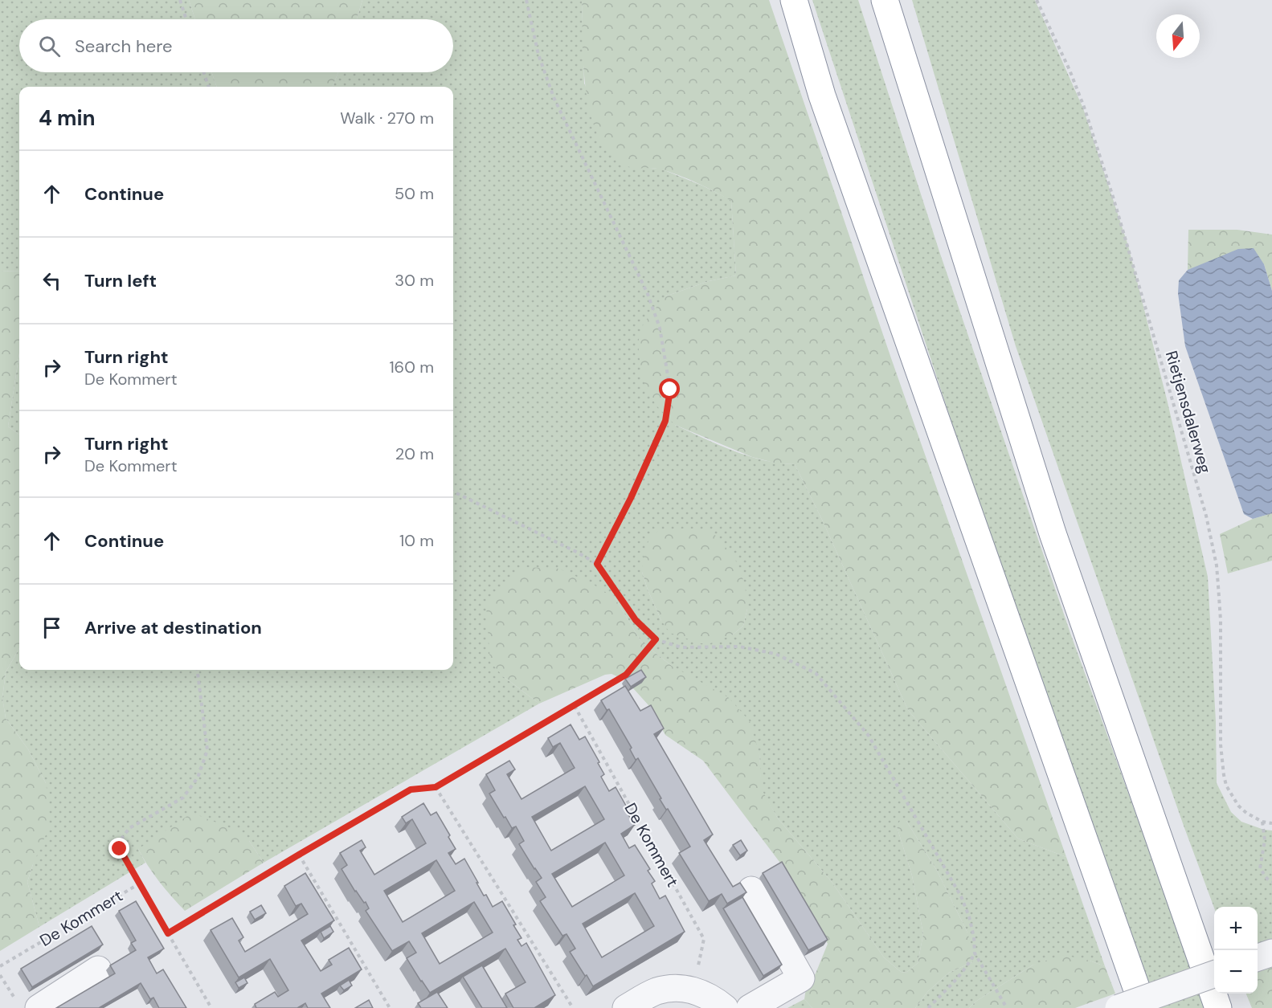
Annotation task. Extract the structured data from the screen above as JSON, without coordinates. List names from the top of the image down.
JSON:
{
  "streets": {
    "path": ["Rietjensdalerweg", "De Kommert"]
  },
  "north": "bottom",
  "page": {
    "search": "Search here",
    "heading": ["4 min", "Walk · 270 m"],
    "list": [
      ["Continue", "50 m"],
      ["Turn left", "30 m"],
      ["Turn right", "De Kommert", "160 m"],
      ["Turn right", "De Kommert", "20 m"],
      ["Continue", "10 m"],
      "Arrive at destination"
    ],
    "map_buttons": ["+", "−"]
  }
}
